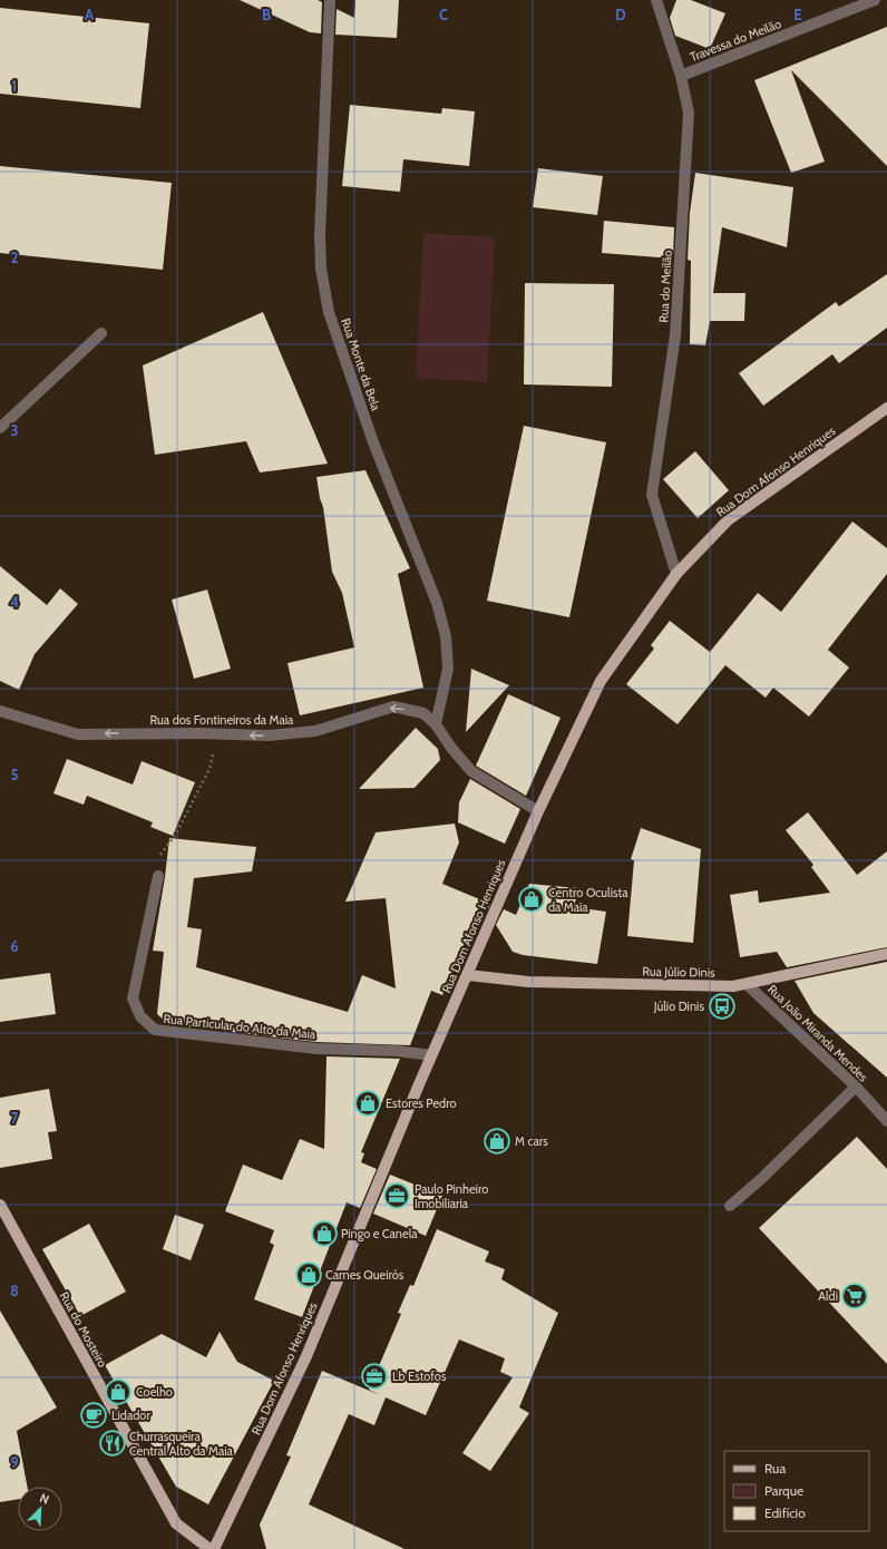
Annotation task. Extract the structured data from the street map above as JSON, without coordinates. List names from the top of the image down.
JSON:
{
  "streets": {
    "main road": ["Rua Dom Afonso Henriques", "Rua Júlio Dinis", "Rua do Mosteiro"],
    "street": [
      "Travessa do Meilão",
      "Rua do Meilão",
      "Rua Monte da Bela",
      "Rua dos Fontineiros da Maia",
      "Rua Particular do Alto da Maia",
      "Rua João Miranda Mendes"
    ]
  },
  "crossings": [
    ["Travessa do Meilão", "Rua do Meilão"],
    ["Rua do Meilão", "Rua Dom Afonso Henriques"],
    ["Rua Monte da Bela", "Rua dos Fontineiros da Maia"],
    ["Rua Dom Afonso Henriques", "Rua dos Fontineiros da Maia"],
    ["Rua Dom Afonso Henriques", "Rua Júlio Dinis"],
    ["Rua Dom Afonso Henriques", "Rua Particular do Alto da Maia"],
    ["Rua Júlio Dinis", "Rua João Miranda Mendes"]
  ],
  "one_way": ["Rua dos Fontineiros da Maia"],
  "places": {
    "shop": [
      "Centro Oculista da Maia",
      "Estores Pedro",
      "M cars",
      "Pingo e Canela",
      "Carnes Queirós",
      "Coelho"
    ],
    "bus stop": ["Júlio Dinis"],
    "office": ["Paulo Pinheiro Imobiliaria", "Lb Estofos"],
    "supermarket": ["Aldi"],
    "cafe": ["Lidador"],
    "restaurant": ["Churrasqueira Central Alto da Maia"]
  },
  "legend": ["Rua", "Parque", "Edifício"],
  "north": "top right",
  "grid": {
    "columns": [
      "A",
      "B",
      "C",
      "D",
      "E"
    ],
    "rows": [
      "1",
      "2",
      "3",
      "4",
      "5",
      "6",
      "7",
      "8",
      "9"
    ]
  }
}
